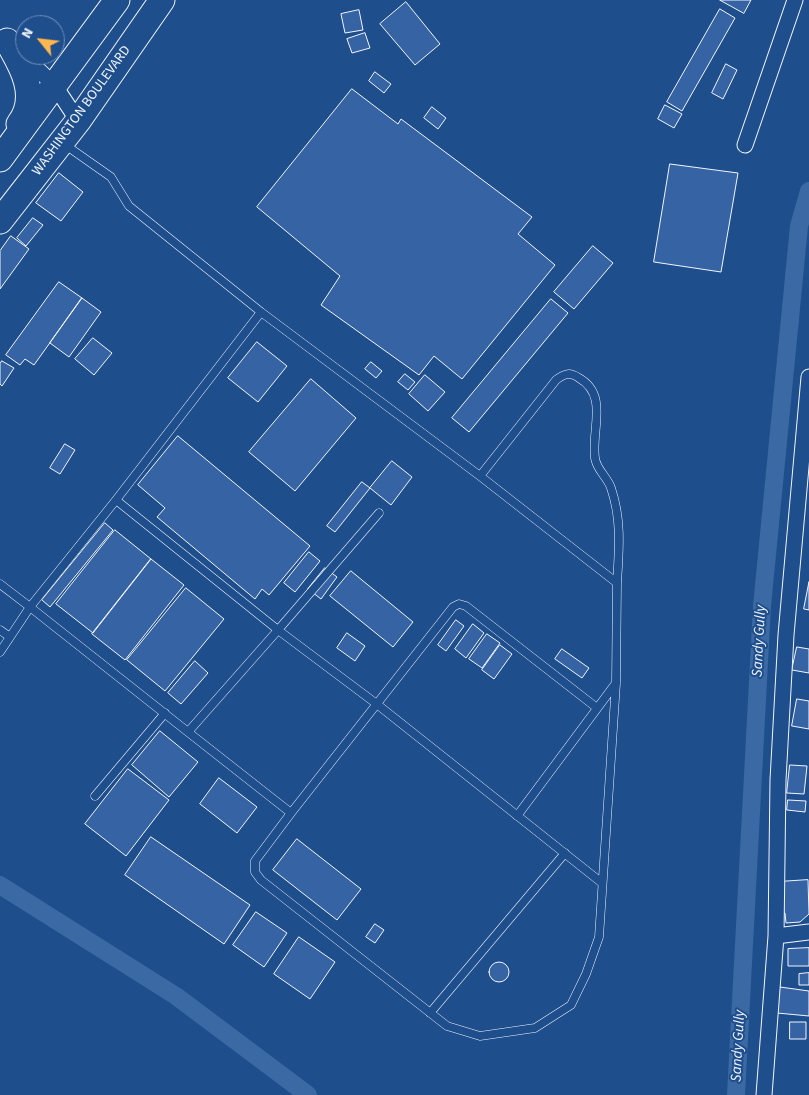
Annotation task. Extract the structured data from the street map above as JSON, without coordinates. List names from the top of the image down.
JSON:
{
  "streets": {
    "highway": ["WASHINGTON BOULEVARD"]
  },
  "water": ["Sandy Gully"],
  "north": "top left"
}
